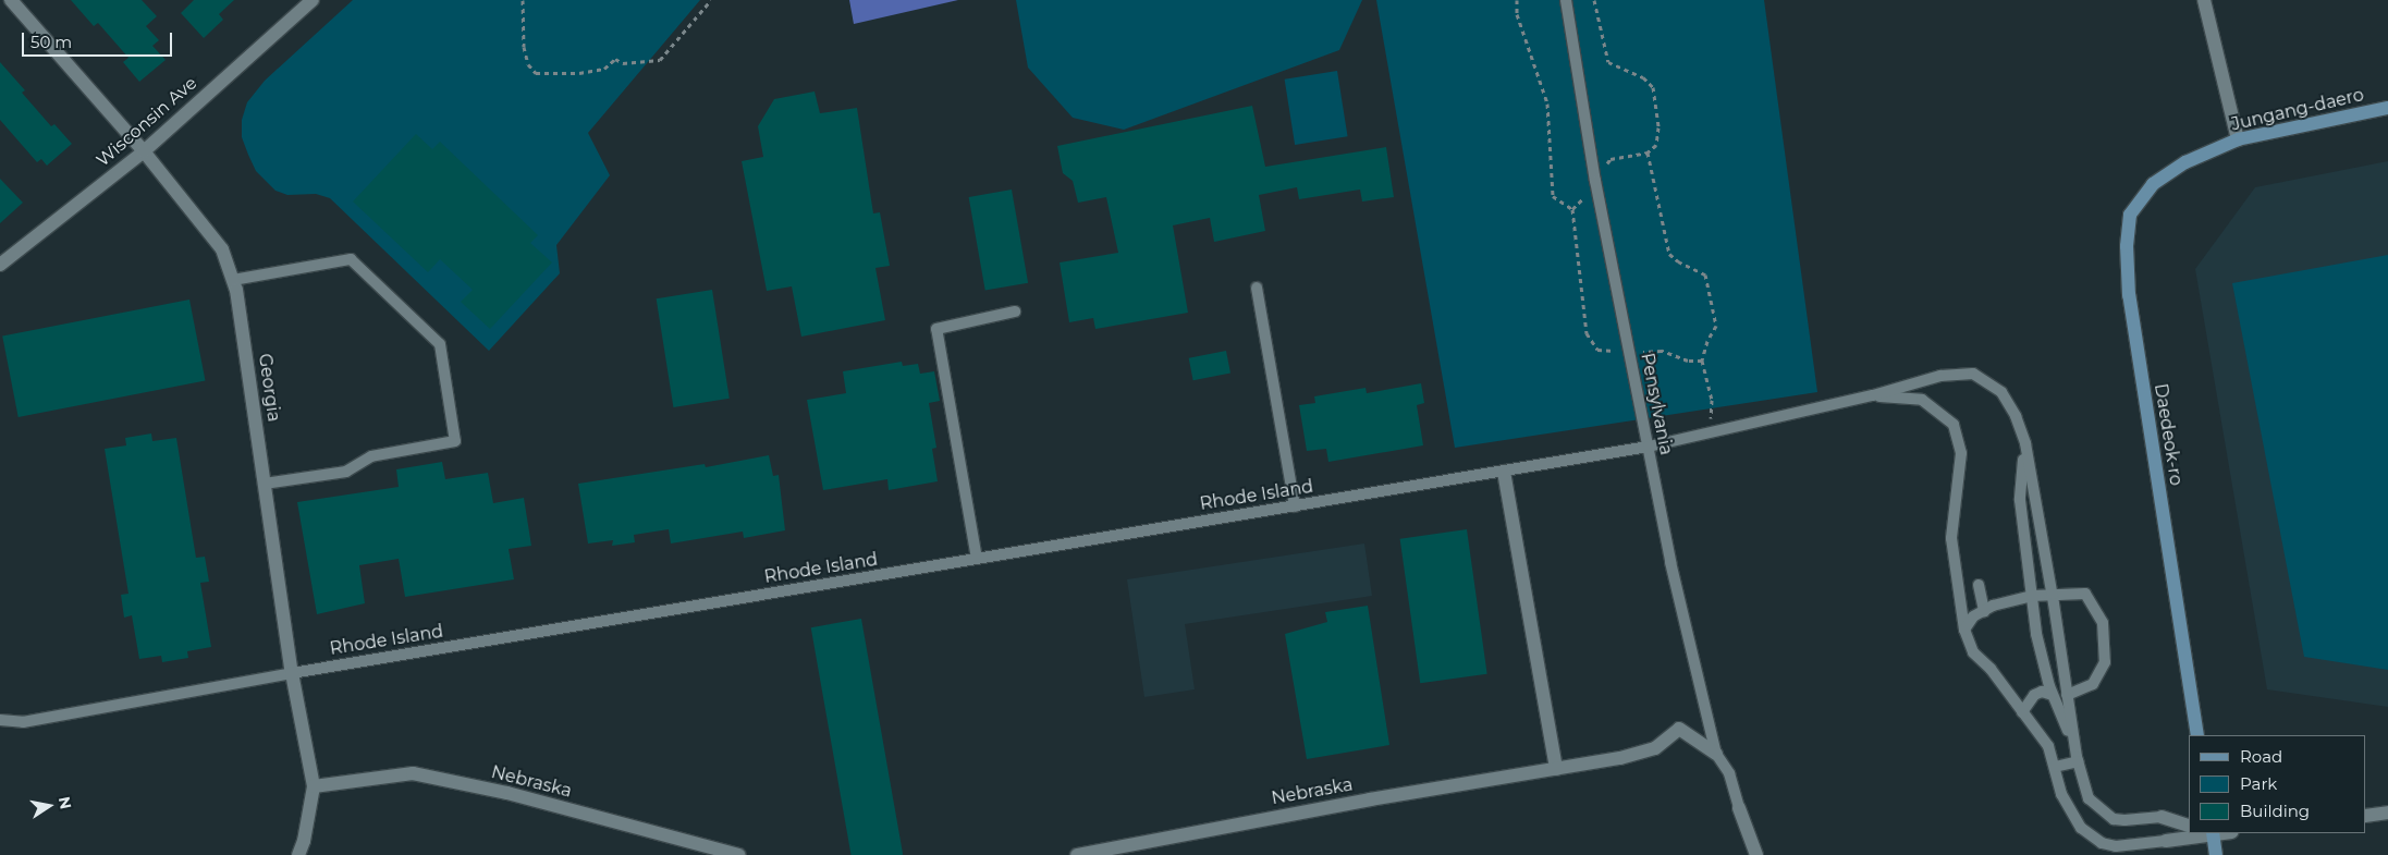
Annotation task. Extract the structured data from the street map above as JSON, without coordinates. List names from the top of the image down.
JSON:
{
  "streets": {
    "main road": ["Jungang-daero", "Daedeok-ro"],
    "street": ["Wisconsin Ave", "Georgia", "Nebraska"],
    "lane": ["Pensylvania", "Rhode Island"]
  },
  "crossings": [
    ["Jungang-daero", "Daedeok-ro"],
    ["Wisconsin Ave", "Georgia"],
    ["Georgia", "Rhode Island"],
    ["Georgia", "Nebraska"],
    ["Pensylvania", "Rhode Island"],
    ["Pensylvania", "Nebraska"]
  ],
  "legend": ["Road", "Park", "Building"],
  "scale_bar": "50 m",
  "north": "right"
}
